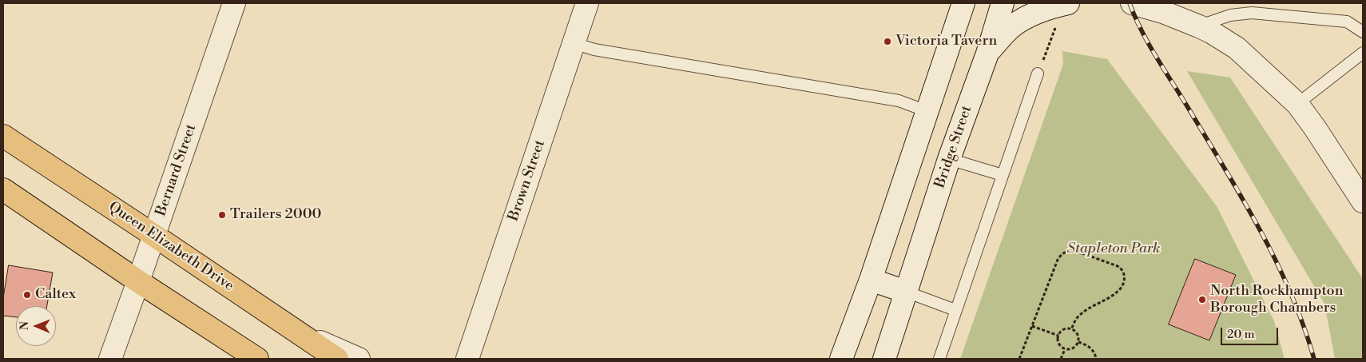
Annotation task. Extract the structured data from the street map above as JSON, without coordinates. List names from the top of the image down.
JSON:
{
  "streets": {
    "main road": ["Queen Elizabeth Drive"],
    "street": ["Bridge Street", "Bernard Street", "Brown Street"]
  },
  "crossings": [
    ["Bernard Street", "Queen Elizabeth Drive"]
  ],
  "parks": ["Stapleton Park"],
  "places": [
    "Victoria Tavern",
    "Trailers 2000",
    "Caltex",
    "North Rockhampton Borough Chambers"
  ],
  "scale_bar": "20 m",
  "north": "left"
}
